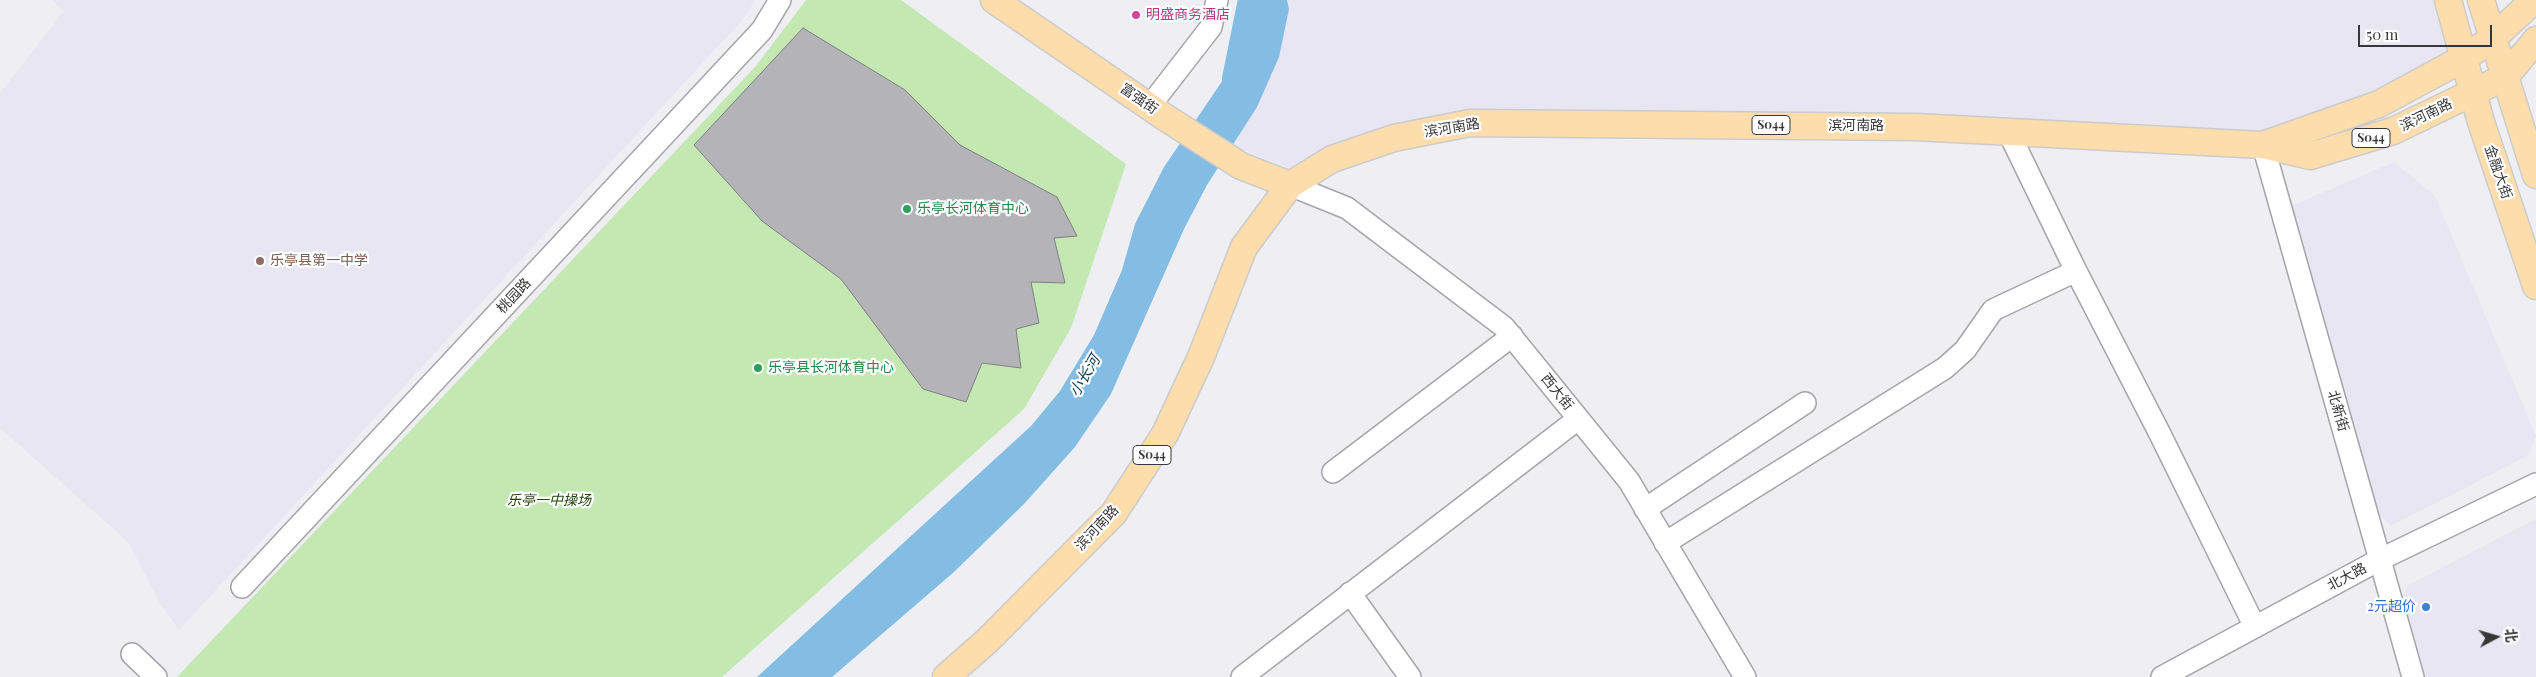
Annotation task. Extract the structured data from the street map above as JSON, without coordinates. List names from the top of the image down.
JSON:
{
  "streets": {
    "main road": [
      "富强街",
      "滨河南路",
      "S044",
      "金融大街"
    ],
    "street": [
      "桃园路",
      "西大街",
      "北新街",
      "北大路"
    ]
  },
  "crossings": [
    ["富强街", "滨河南路"],
    ["富强街", "西大街"],
    ["滨河南路", "S044"],
    ["滨河南路", "金融大街"],
    ["滨河南路", "西大街"],
    ["滨河南路", "北新街"],
    ["S044", "金融大街"],
    ["北新街", "北大路"]
  ],
  "water": ["小长河"],
  "parks": ["乐亭一中操场"],
  "places": [
    "明盛商务酒店",
    "乐亭长河体育中心",
    "乐亭县第一中学",
    "乐亭县长河体育中心",
    "2元超价"
  ],
  "scale_bar": "50 m",
  "north": "right"
}
